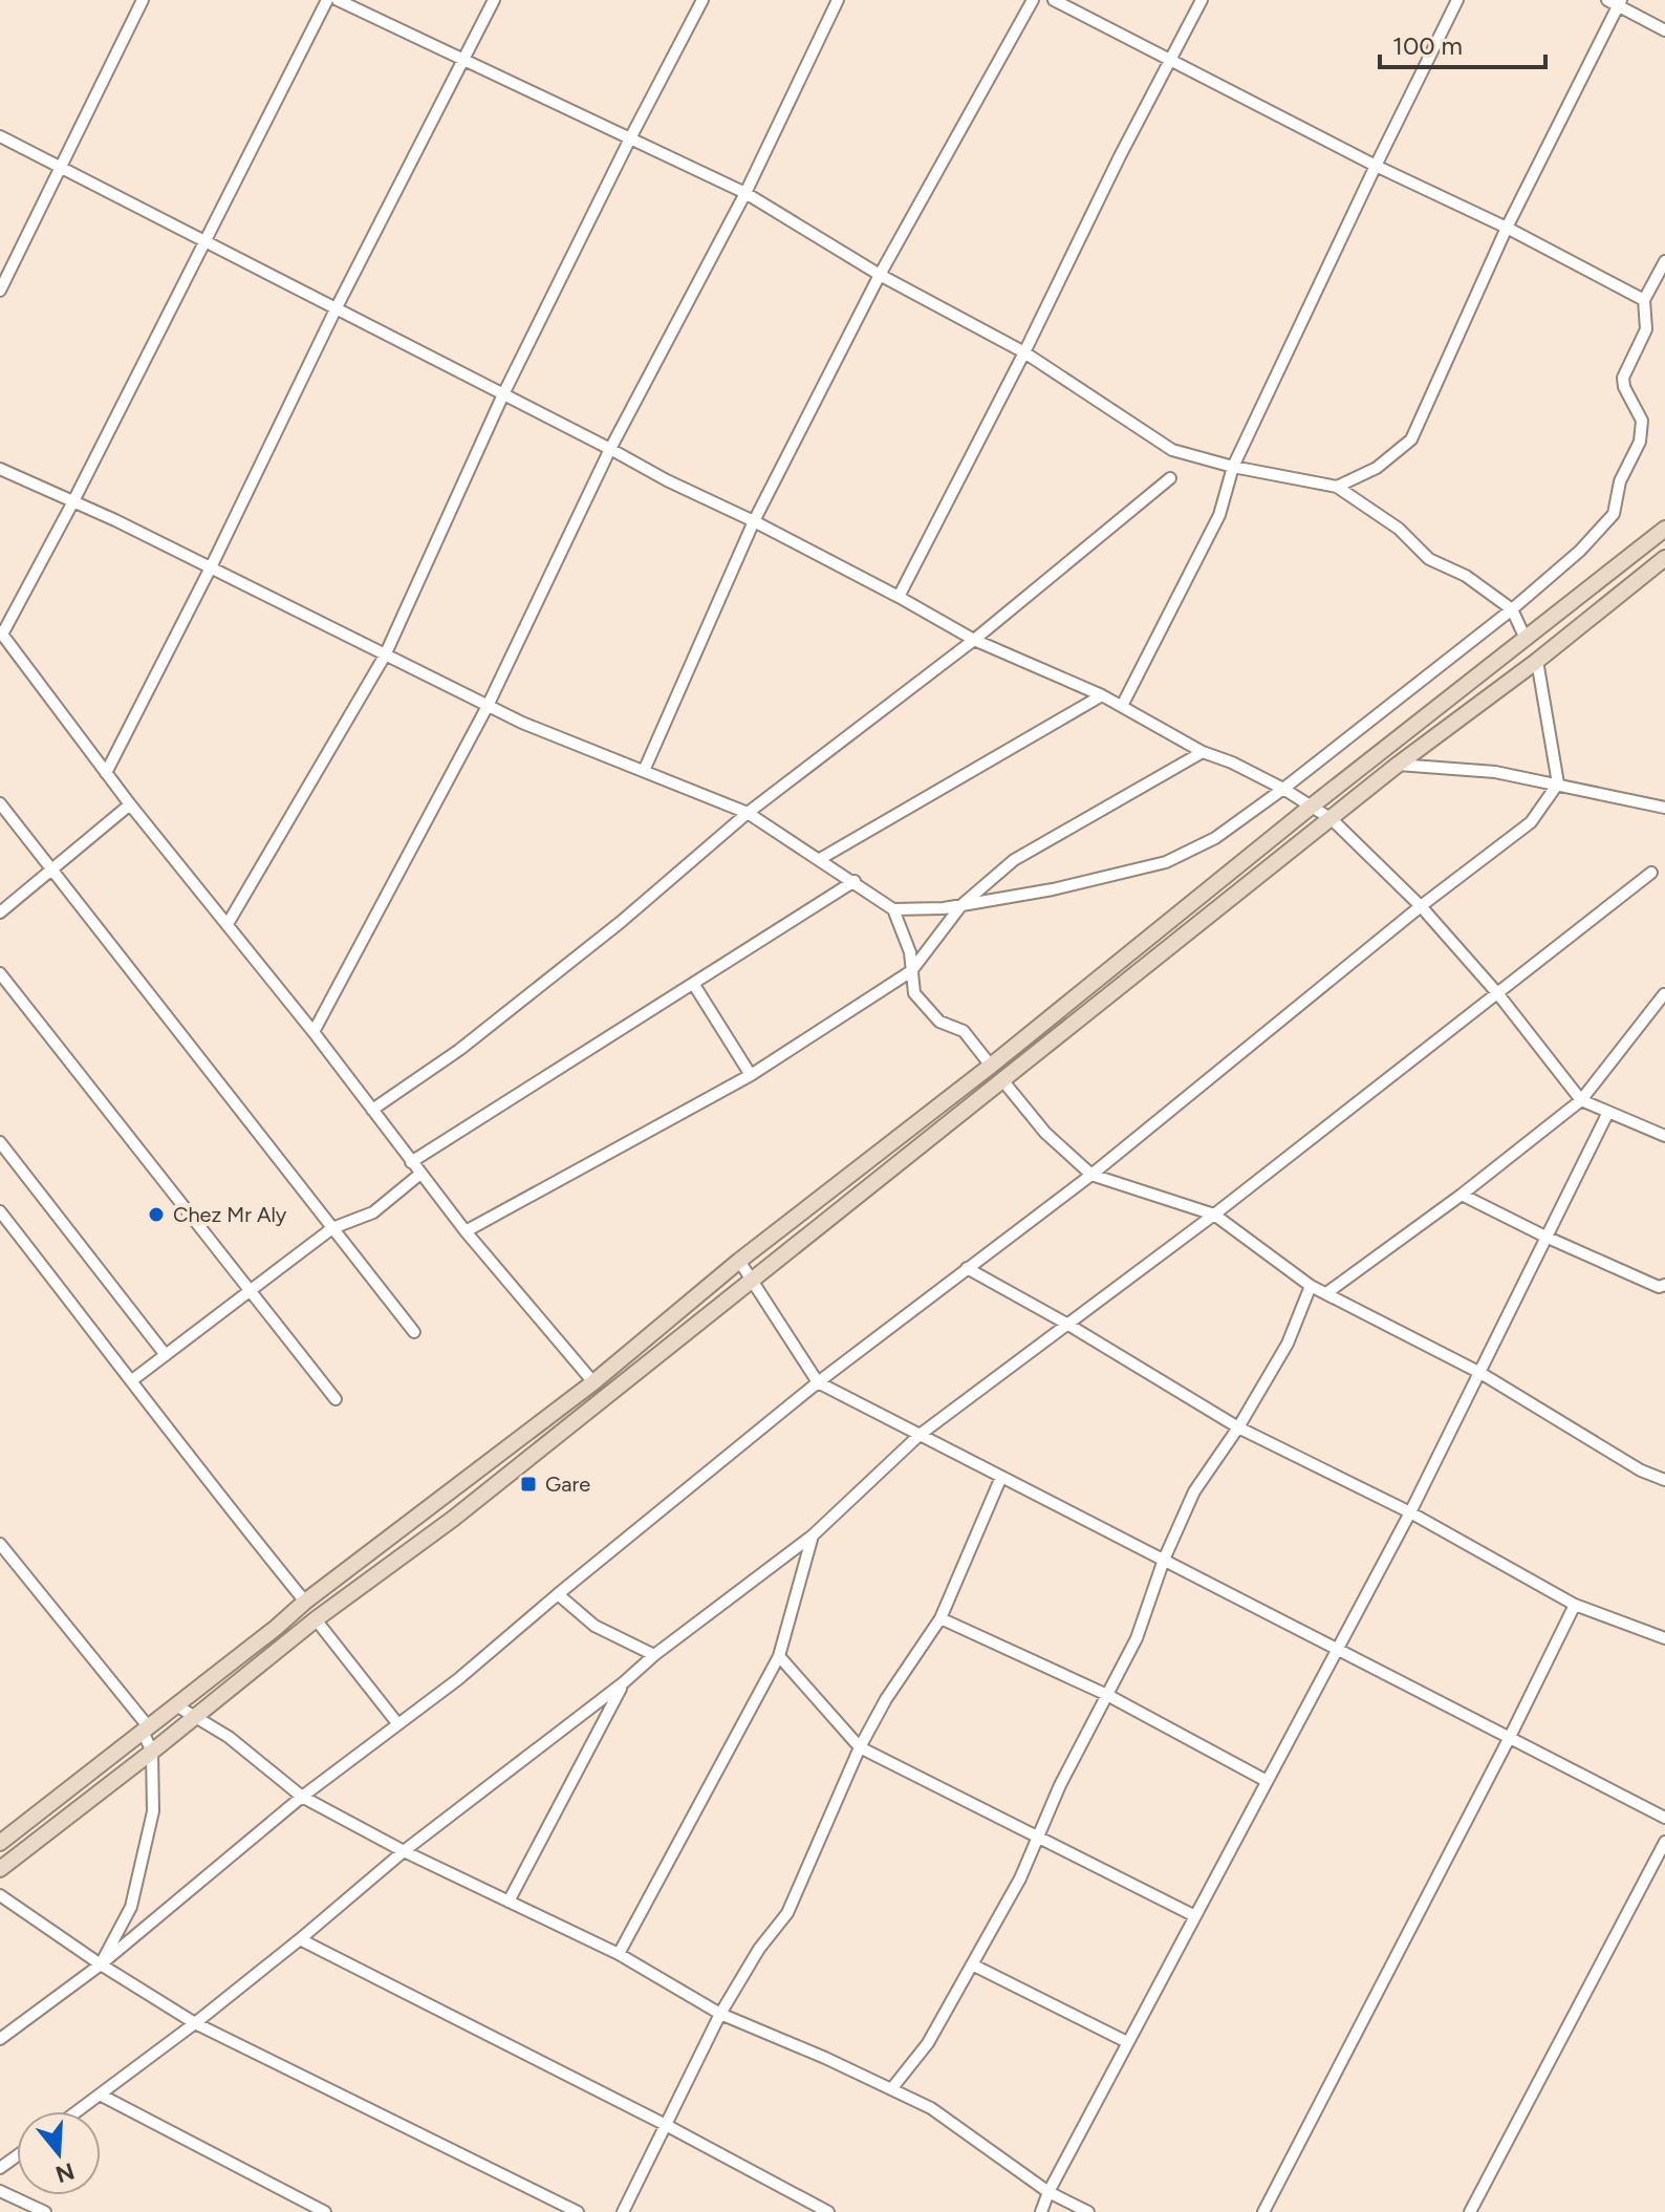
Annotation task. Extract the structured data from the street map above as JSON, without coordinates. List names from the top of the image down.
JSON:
{
  "places": {
    "other": ["Chez Mr Aly"],
    "transit": ["Gare"]
  },
  "scale_bar": "100 m",
  "north": "bottom"
}
